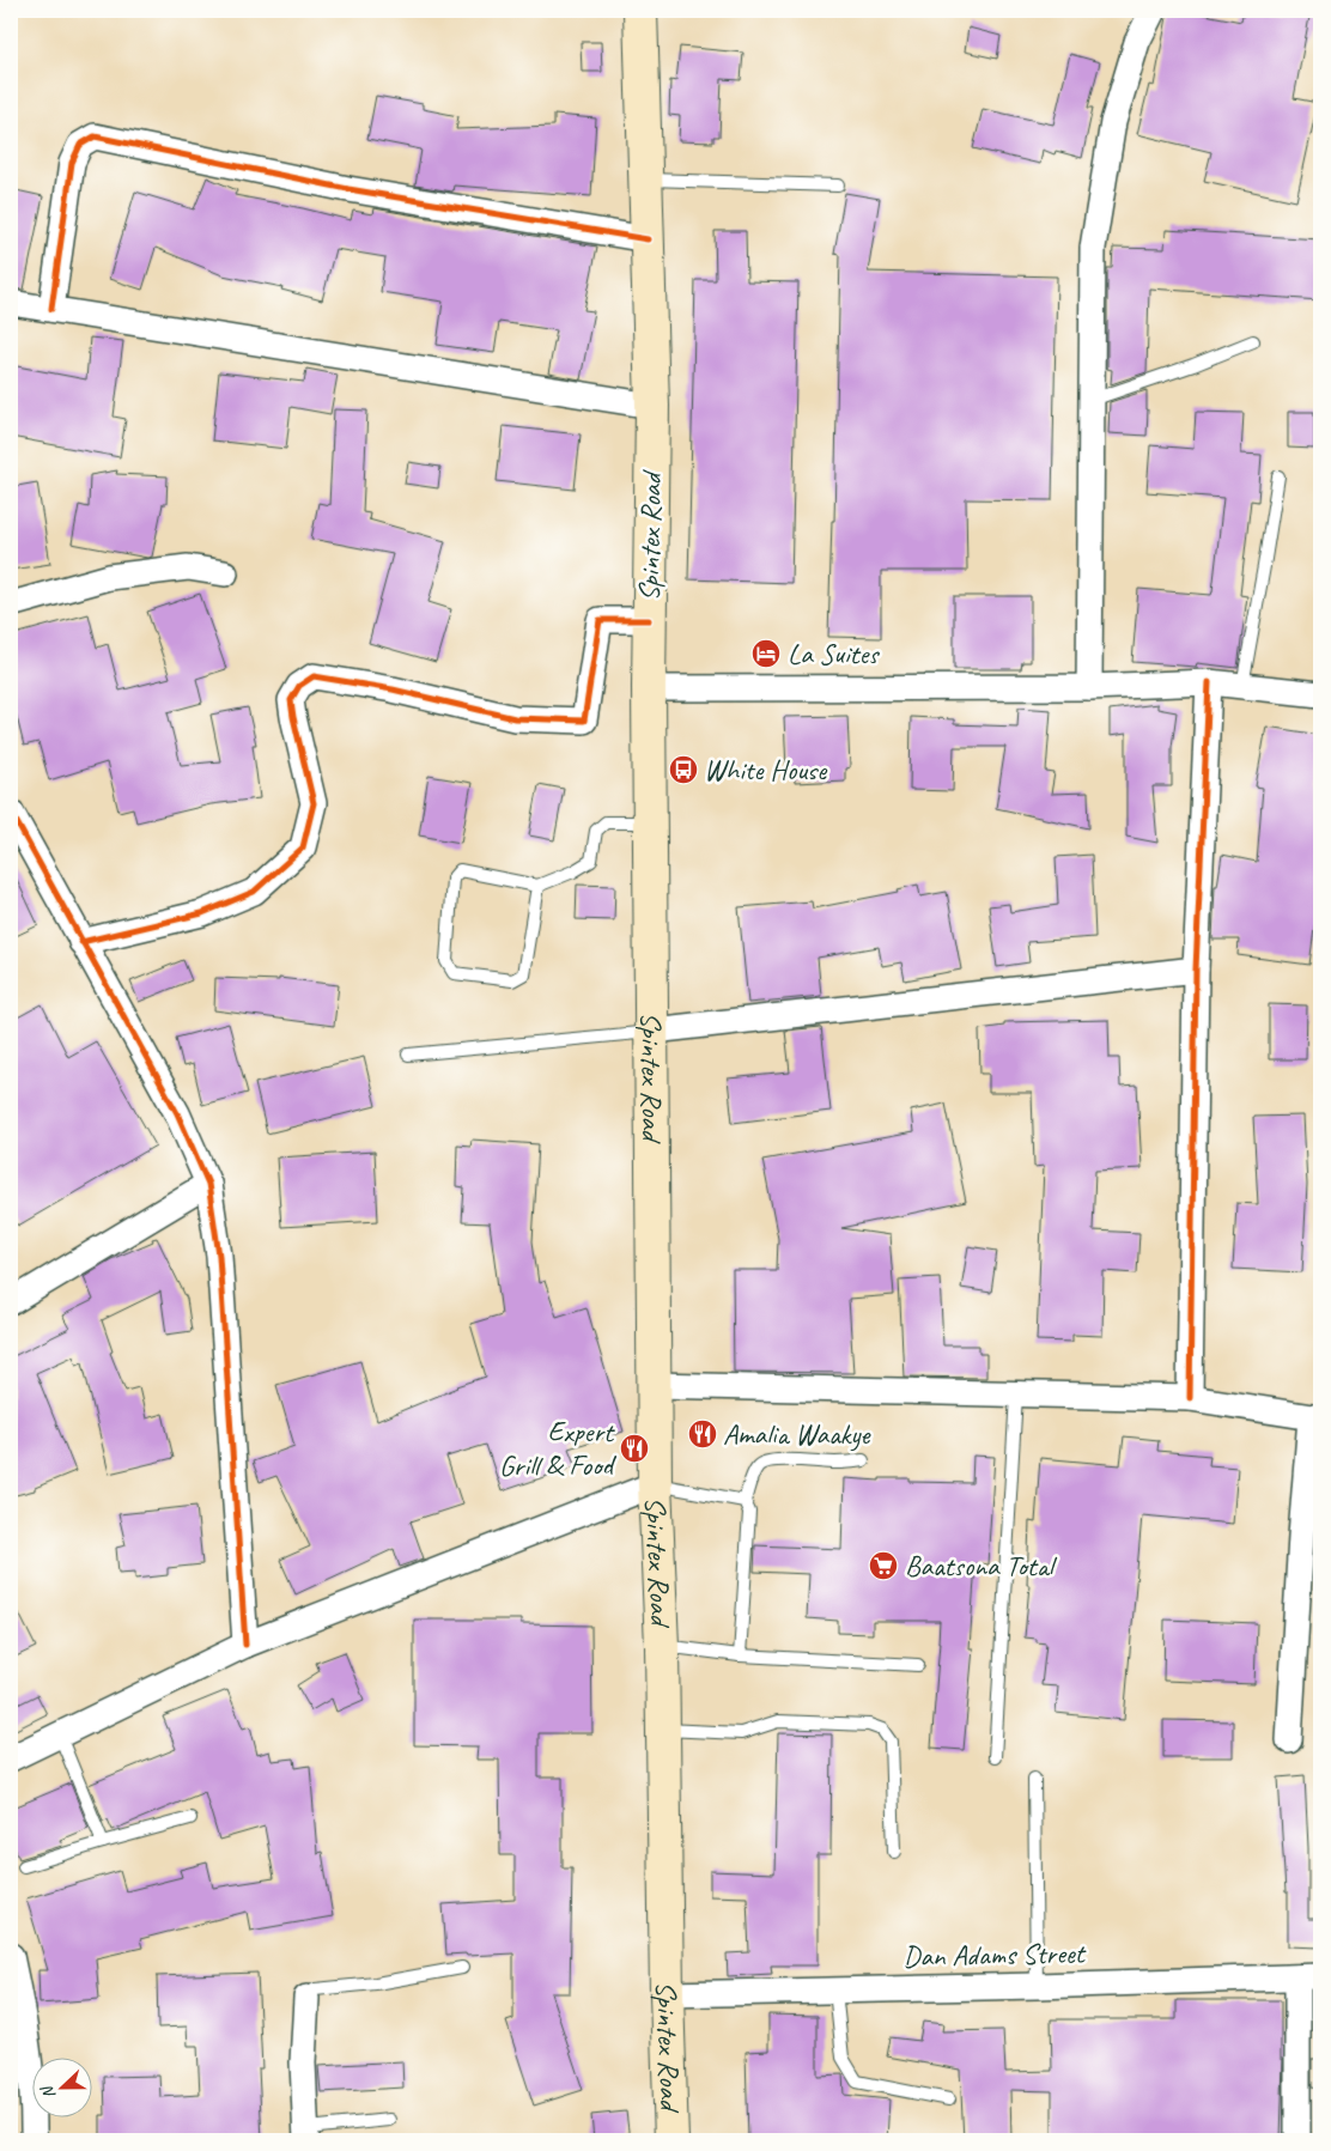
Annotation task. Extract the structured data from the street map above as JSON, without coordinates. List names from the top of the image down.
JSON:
{
  "streets": {
    "main road": ["Spintex Road"],
    "street": ["Dan Adams Street"]
  },
  "crossings": [
    ["Spintex Road", "Dan Adams Street"]
  ],
  "places": {
    "hotel": ["La Suites"],
    "bus stop": ["White House"],
    "restaurant": ["Amalia Waakye", "Expert Grill & Food"],
    "supermarket": ["Baatsona Total"]
  },
  "north": "left"
}
